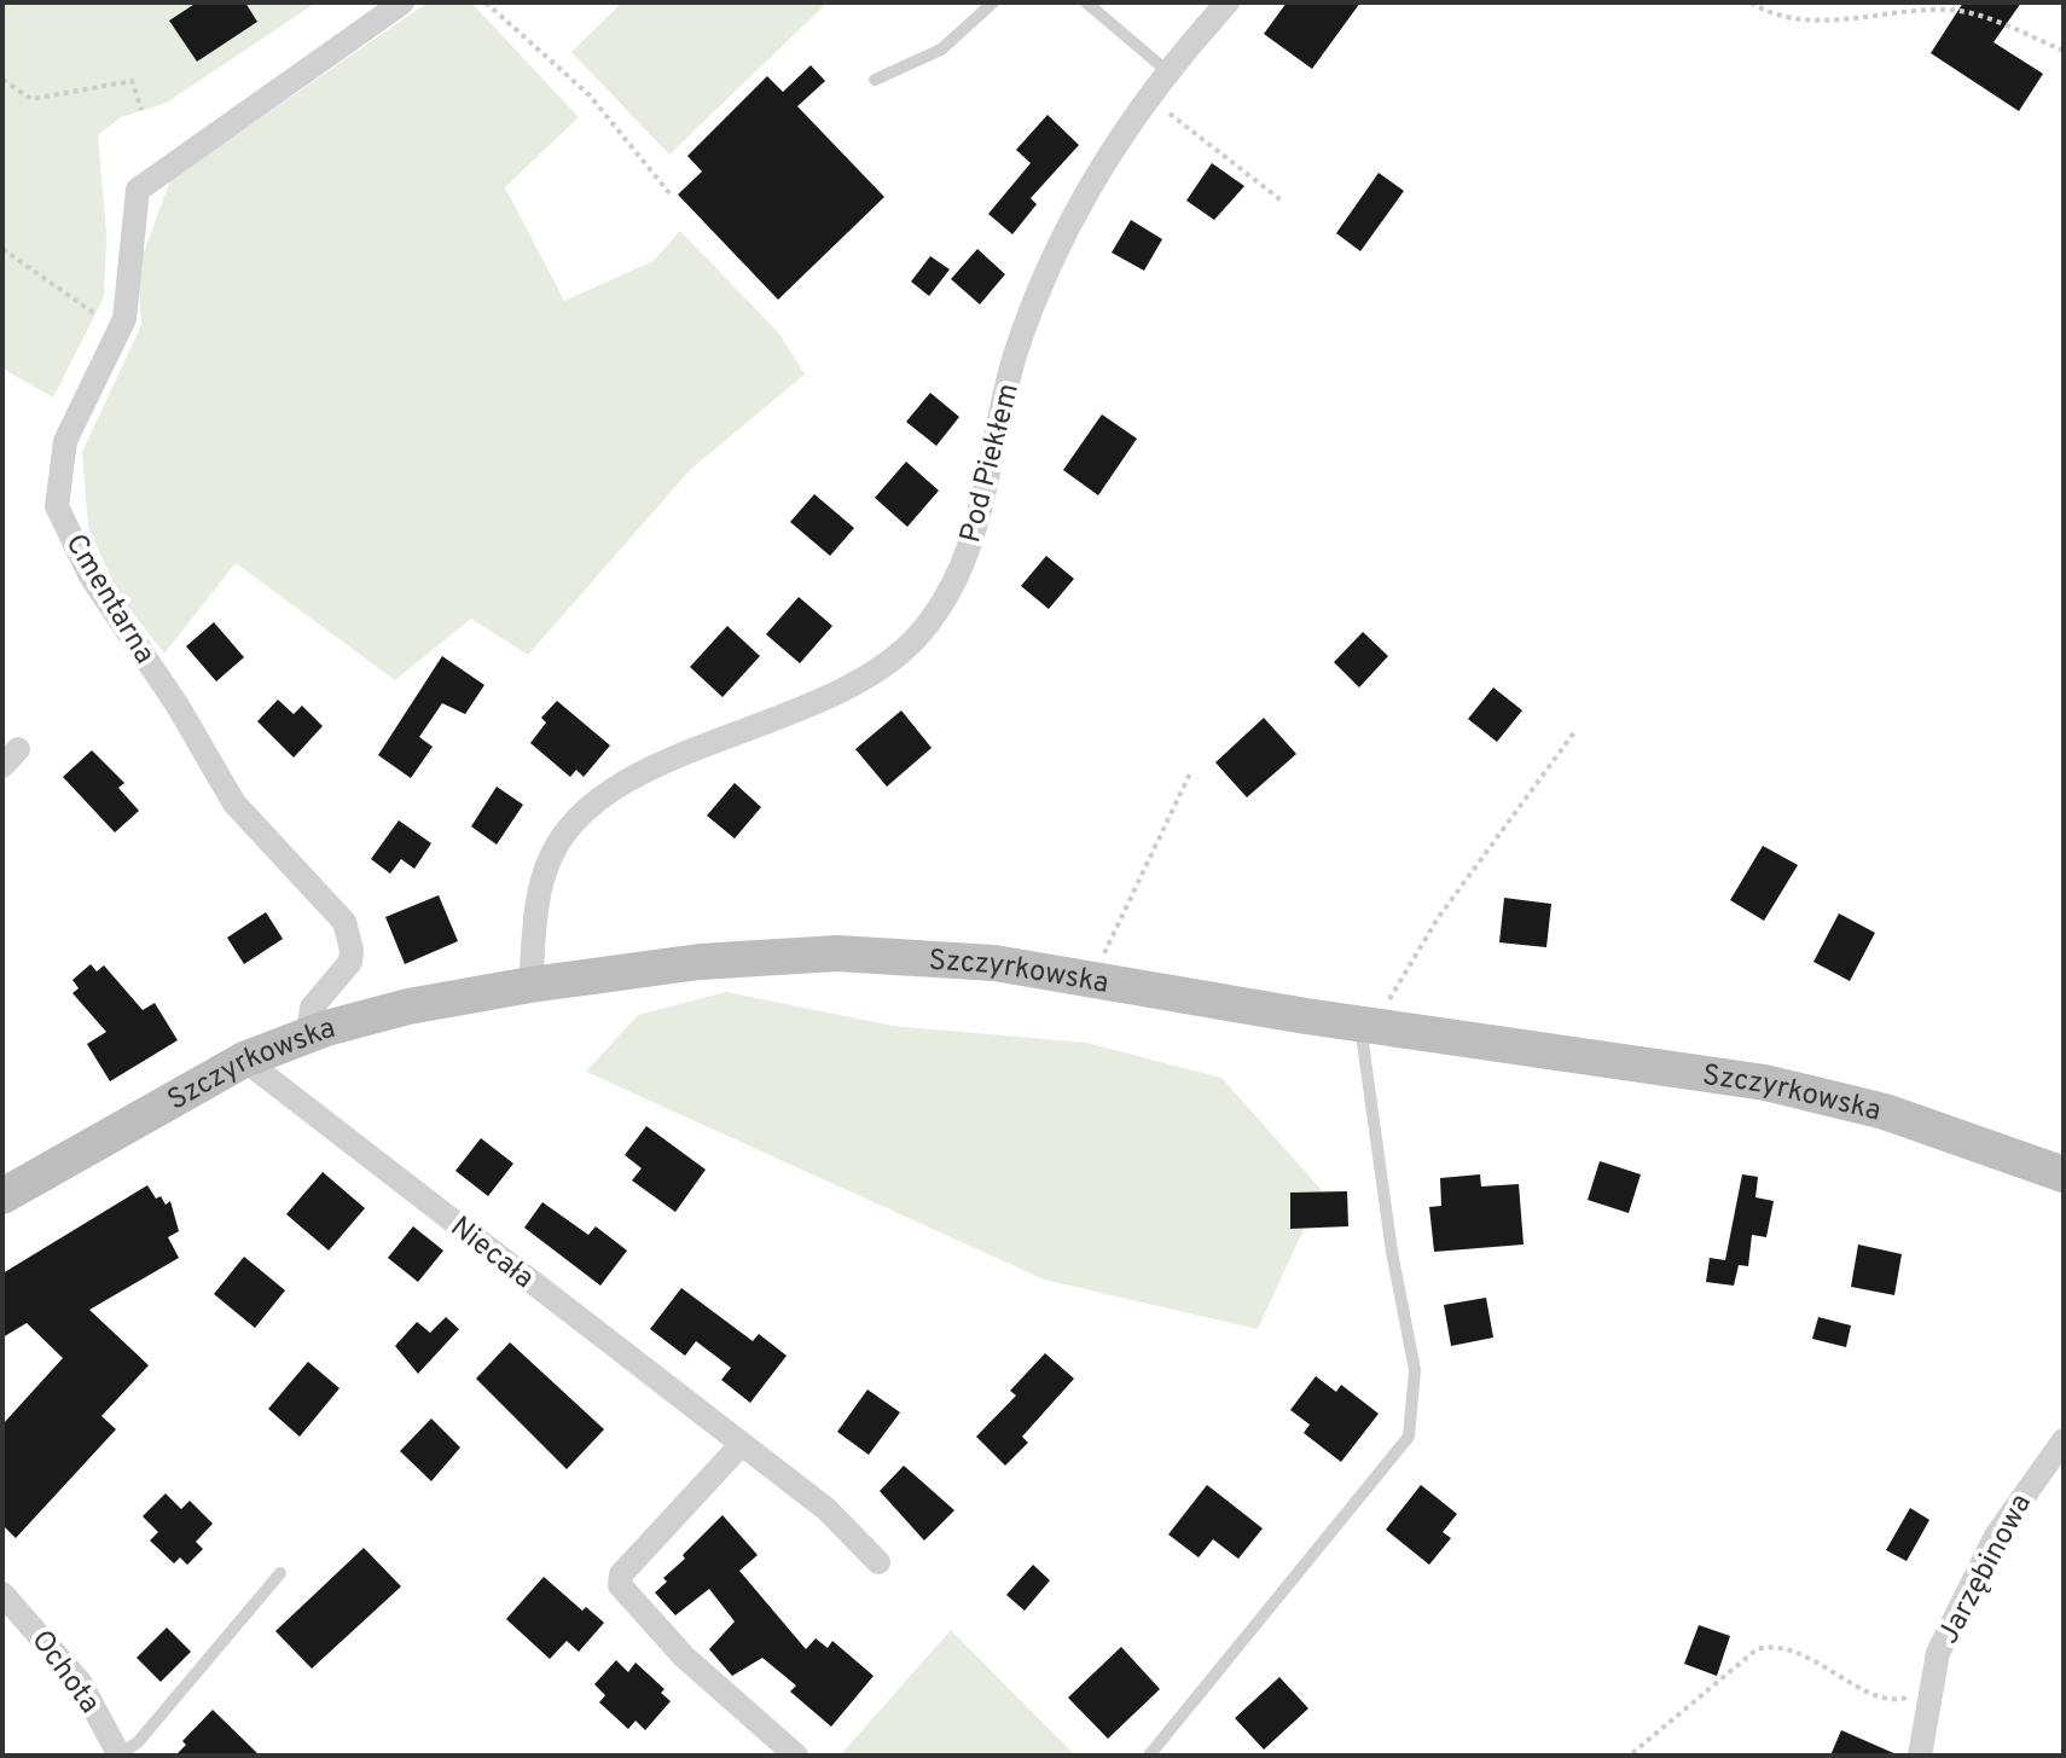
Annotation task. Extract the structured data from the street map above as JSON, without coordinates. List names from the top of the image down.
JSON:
{
  "streets": {
    "main road": ["Szczyrkowska"],
    "street": [
      "Pod Piekłem",
      "Cmentarna",
      "Niecała",
      "Jarzębinowa",
      "Ochota"
    ]
  },
  "crossings": [
    ["Pod Piekłem", "Szczyrkowska"],
    ["Cmentarna", "Szczyrkowska"],
    ["Szczyrkowska", "Niecała"]
  ]
}
